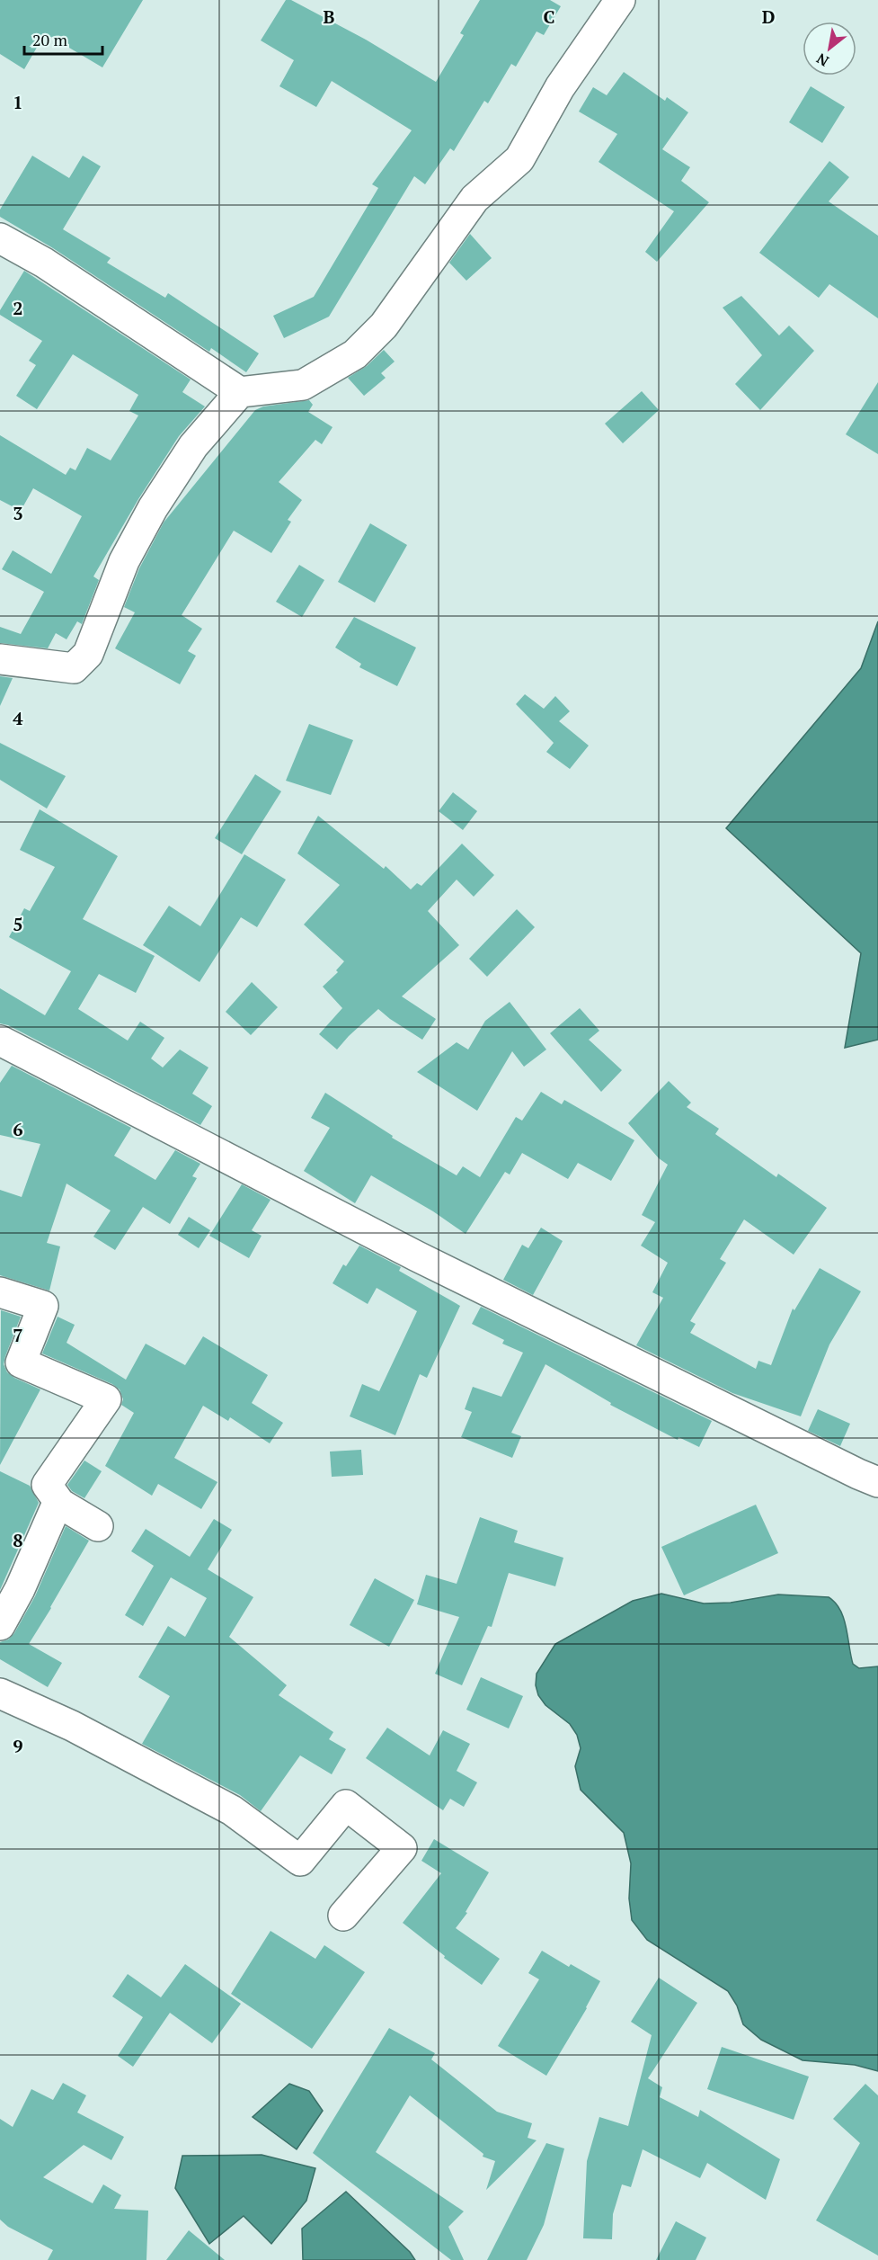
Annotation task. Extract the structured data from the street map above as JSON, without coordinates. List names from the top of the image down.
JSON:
{
  "scale_bar": "20 m",
  "north": "bottom left",
  "grid": {
    "columns": ["B", "C", "D"],
    "rows": [
      "1",
      "2",
      "3",
      "4",
      "5",
      "6",
      "7",
      "8",
      "9"
    ]
  }
}
